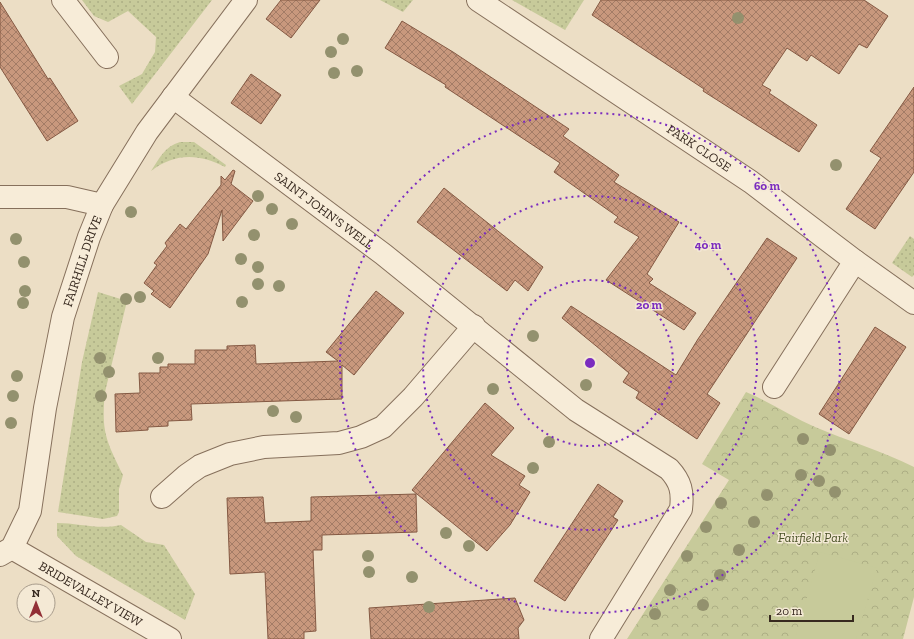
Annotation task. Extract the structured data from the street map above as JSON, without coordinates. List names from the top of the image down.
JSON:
{
  "streets": {
    "street": [
      "PARK CLOSE",
      "SAINT JOHN'S WELL",
      "FAIRHILL DRIVE",
      "BRIDEVALLEY VIEW"
    ]
  },
  "crossings": [
    ["SAINT JOHN'S WELL", "FAIRHILL DRIVE"],
    ["FAIRHILL DRIVE", "BRIDEVALLEY VIEW"]
  ],
  "parks": ["Fairfield Park"],
  "scale_bar": "20 m",
  "north": "top",
  "rings": ["60 m", "40 m", "20 m"]
}
